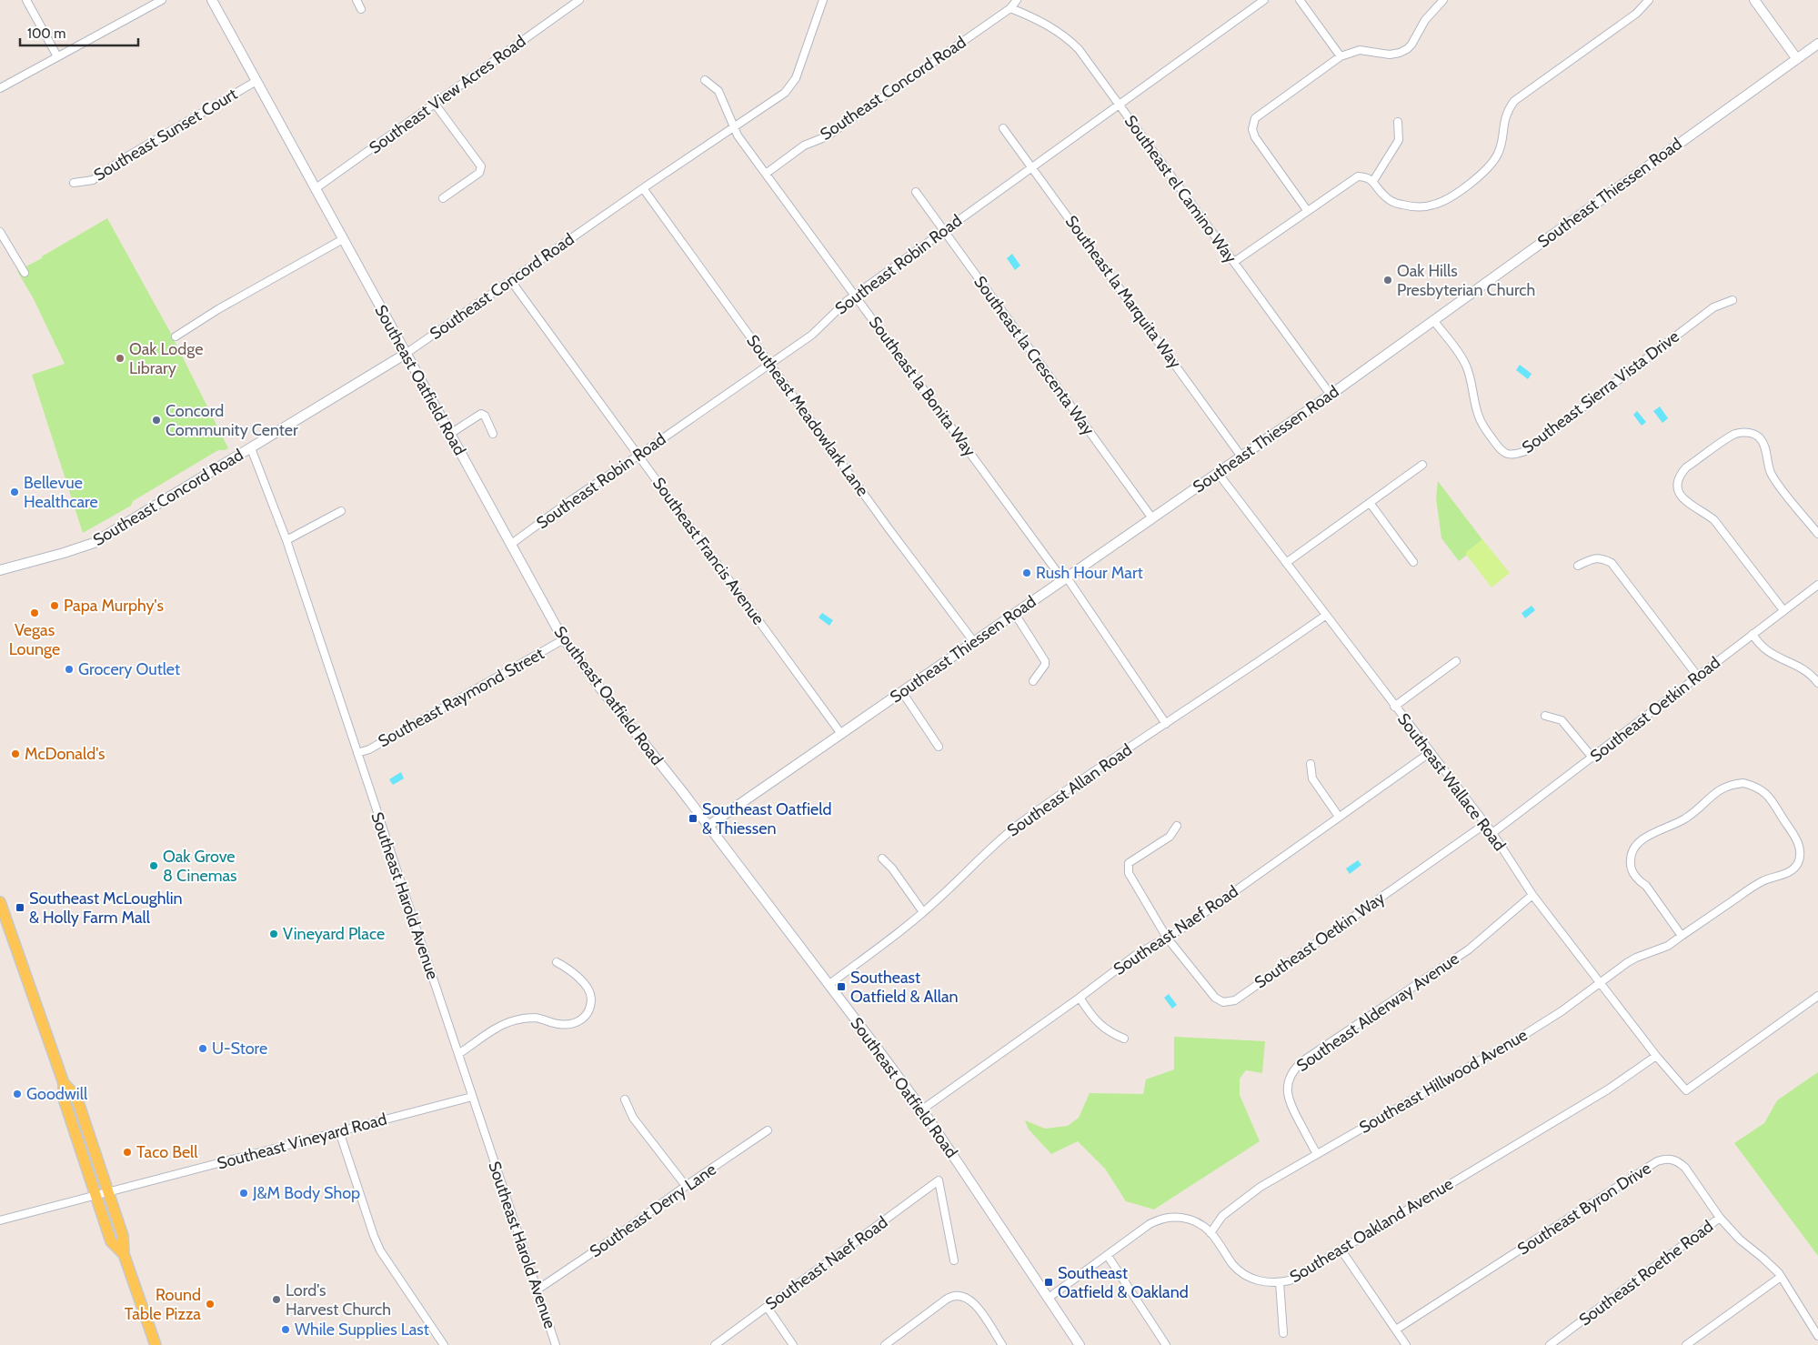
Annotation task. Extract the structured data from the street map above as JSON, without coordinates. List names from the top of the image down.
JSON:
{
  "streets": {
    "main road": ["Southeast Concord Road", "Southeast Thiessen Road", "Southeast Oatfield Road"],
    "street": [
      "Southeast View Acres Road",
      "Southeast Sunset Court",
      "Southeast el Camino Way",
      "Southeast Robin Road",
      "Southeast la Marquita Way",
      "Southeast la Crescenta Way",
      "Southeast la Bonita Way",
      "Southeast Sierra Vista Drive",
      "Southeast Meadowlark Lane",
      "Southeast Francis Avenue",
      "Southeast Raymond Street",
      "Southeast Oetkin Road",
      "Southeast Wallace Road",
      "Southeast Allan Road",
      "Southeast Harold Avenue",
      "Southeast Naef Road",
      "Southeast Oetkin Way",
      "Southeast Alderway Avenue",
      "Southeast Hillwood Avenue",
      "Southeast Vineyard Road",
      "Southeast Byron Drive",
      "Southeast Derry Lane",
      "Southeast Oakland Avenue",
      "Southeast Roethe Road"
    ]
  },
  "crossings": [
    ["Southeast Concord Road", "Southeast el Camino Way"],
    ["Southeast Concord Road", "Southeast Oatfield Road"],
    ["Southeast Concord Road", "Southeast la Bonita Way"],
    ["Southeast Concord Road", "Southeast Meadowlark Lane"],
    ["Southeast Concord Road", "Southeast Francis Avenue"],
    ["Southeast Concord Road", "Southeast Harold Avenue"],
    ["Southeast View Acres Road", "Southeast Oatfield Road"],
    ["Southeast Sunset Court", "Southeast Oatfield Road"],
    ["Southeast el Camino Way", "Southeast Thiessen Road"],
    ["Southeast el Camino Way", "Southeast Robin Road"],
    ["Southeast Thiessen Road", "Southeast la Marquita Way"],
    ["Southeast Thiessen Road", "Southeast la Crescenta Way"],
    ["Southeast Thiessen Road", "Southeast Oatfield Road"],
    ["Southeast Thiessen Road", "Southeast la Bonita Way"],
    ["Southeast Thiessen Road", "Southeast Sierra Vista Drive"],
    ["Southeast Thiessen Road", "Southeast Meadowlark Lane"],
    ["Southeast Thiessen Road", "Southeast Francis Avenue"],
    ["Southeast Thiessen Road", "Southeast Wallace Road"],
    ["Southeast Robin Road", "Southeast la Marquita Way"],
    ["Southeast Robin Road", "Southeast la Crescenta Way"],
    ["Southeast Robin Road", "Southeast Oatfield Road"],
    ["Southeast Robin Road", "Southeast la Bonita Way"],
    ["Southeast Robin Road", "Southeast Meadowlark Lane"],
    ["Southeast Robin Road", "Southeast Francis Avenue"],
    ["Southeast Oatfield Road", "Southeast Raymond Street"],
    ["Southeast Oatfield Road", "Southeast Allan Road"],
    ["Southeast Oatfield Road", "Southeast Naef Road"],
    ["Southeast Oatfield Road", "Southeast Oakland Avenue"],
    ["Southeast la Bonita Way", "Southeast Allan Road"],
    ["Southeast Raymond Street", "Southeast Harold Avenue"],
    ["Southeast Oetkin Road", "Southeast Wallace Road"],
    ["Southeast Wallace Road", "Southeast Allan Road"],
    ["Southeast Wallace Road", "Southeast Naef Road"],
    ["Southeast Wallace Road", "Southeast Oetkin Way"],
    ["Southeast Wallace Road", "Southeast Alderway Avenue"],
    ["Southeast Wallace Road", "Southeast Hillwood Avenue"],
    ["Southeast Wallace Road", "Southeast Oakland Avenue"],
    ["Southeast Harold Avenue", "Southeast Vineyard Road"],
    ["Southeast Harold Avenue", "Southeast Derry Lane"],
    ["Southeast Naef Road", "Southeast Oetkin Way"],
    ["Southeast Alderway Avenue", "Southeast Hillwood Avenue"],
    ["Southeast Hillwood Avenue", "Southeast Oakland Avenue"],
    ["Southeast Byron Drive", "Southeast Roethe Road"]
  ],
  "places": {
    "other": [
      "Oak Hills Presbyterian Church",
      "Oak Lodge Library",
      "Concord Community Center",
      "Bellevue Healthcare",
      "Rush Hour Mart",
      "Papa Murphy's",
      "Vegas Lounge",
      "Grocery Outlet",
      "McDonald's",
      "Oak Grove 8 Cinemas",
      "Vineyard Place",
      "U-Store",
      "Goodwill",
      "Taco Bell",
      "J&M Body Shop",
      "Lord's Harvest Church",
      "Round Table Pizza",
      "While Supplies Last"
    ],
    "transit": [
      "Southeast Oatfield & Thiessen",
      "Southeast McLoughlin & Holly Farm Mall",
      "Southeast Oatfield & Allan",
      "Southeast Oatfield & Oakland"
    ]
  },
  "scale_bar": "100 m"
}
